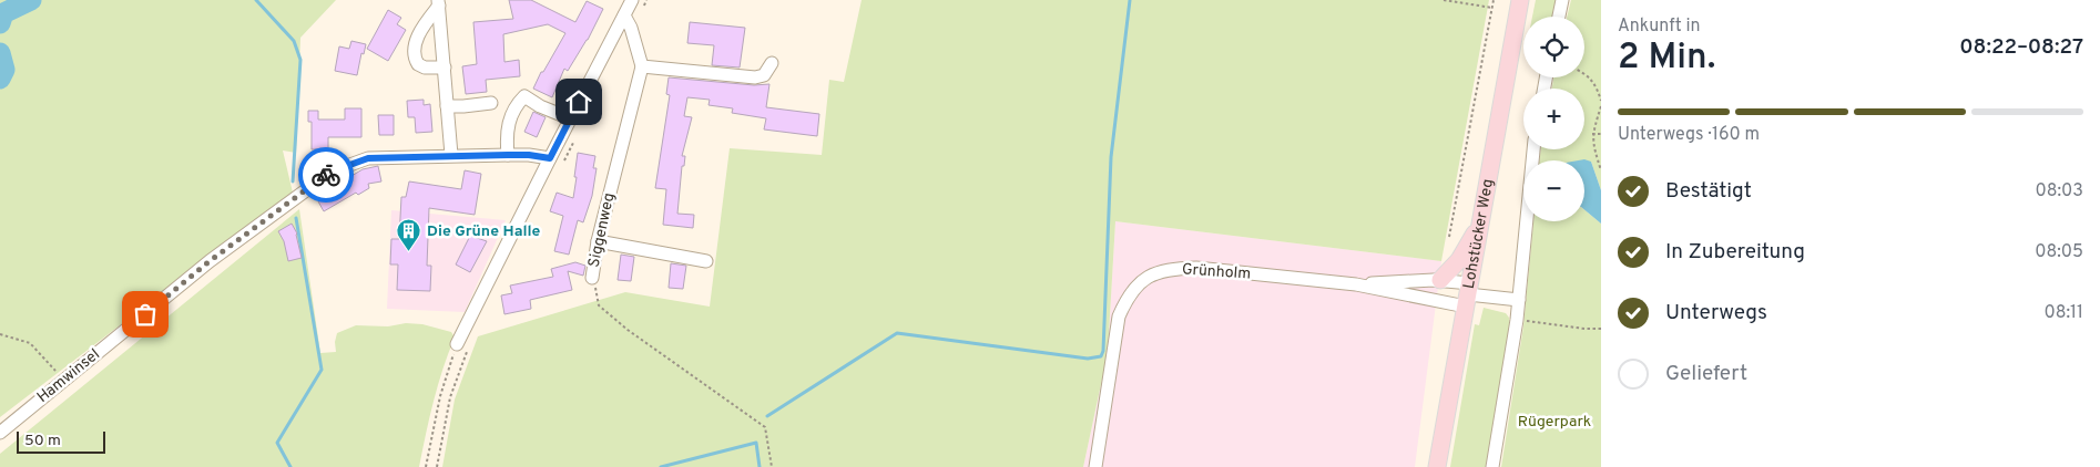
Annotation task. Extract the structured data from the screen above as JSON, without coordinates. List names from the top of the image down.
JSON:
{
  "streets": {
    "main road": ["Lohstücker Weg"],
    "street": ["Siggenweg", "Grünholm", "Hamwinsel"]
  },
  "crossings": [
    ["Lohstücker Weg", "Grünholm"]
  ],
  "parks": ["Rügerpark"],
  "places": {
    "building": ["Die Grüne Halle"]
  },
  "scale_bar": "50 m",
  "page": {
    "heading": ["2 Min.", "Ankunft in", "08:22–08:27"],
    "map_buttons": ["+", "−"],
    "bar": "Unterwegs · 160 m",
    "list": [
      ["Bestätigt", "08:03"],
      ["In Zubereitung", "08:05"],
      ["Unterwegs", "08:11"],
      "Geliefert"
    ],
    "scale": "50 m"
  }
}
